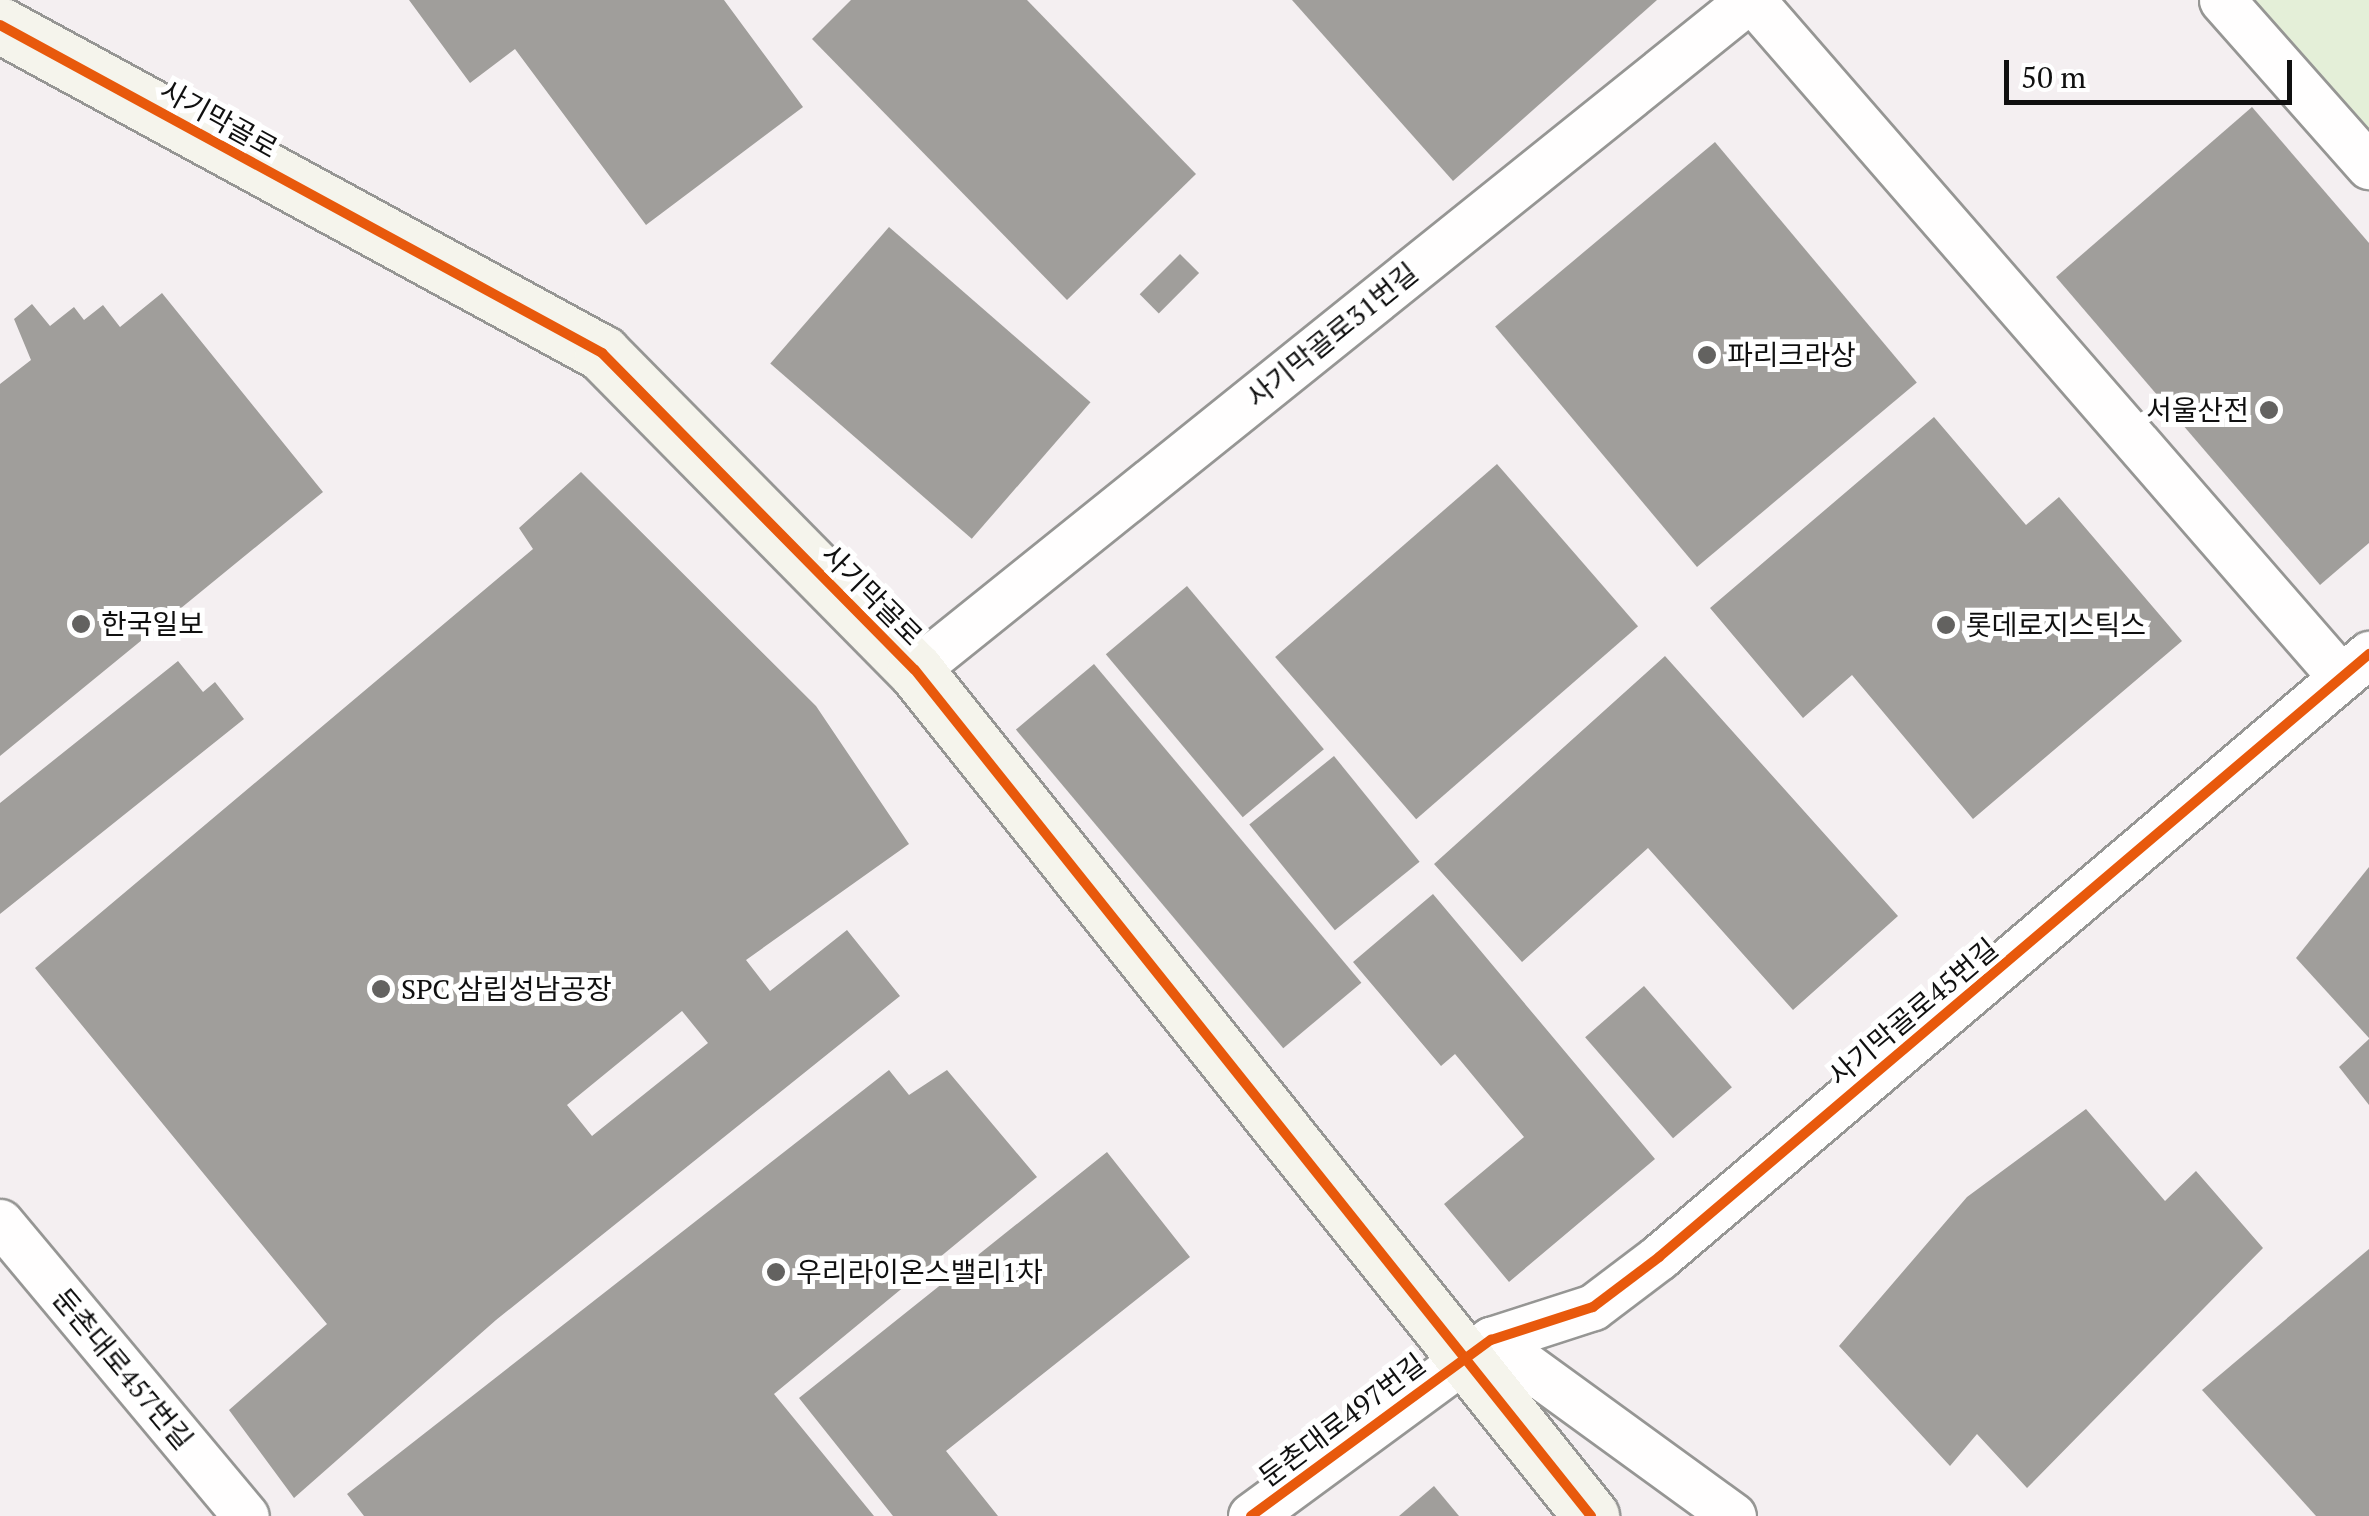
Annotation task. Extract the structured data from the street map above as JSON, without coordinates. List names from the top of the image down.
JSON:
{
  "streets": {
    "street": [
      "사기막골로",
      "사기막골로31번길",
      "사기막골로45번길",
      "둔촌대로457번길",
      "둔촌대로497번길"
    ]
  },
  "crossings": [
    ["사기막골로", "사기막골로31번길"],
    ["사기막골로", "사기막골로45번길"],
    ["사기막골로", "둔촌대로497번길"],
    ["사기막골로45번길", "둔촌대로497번길"]
  ],
  "places": [
    "파리크라상",
    "서울산전",
    "한국일보",
    "롯데로지스틱스",
    "SPC 삼립성남공장",
    "우리라이온스밸리1차"
  ],
  "scale_bar": "50 m"
}
